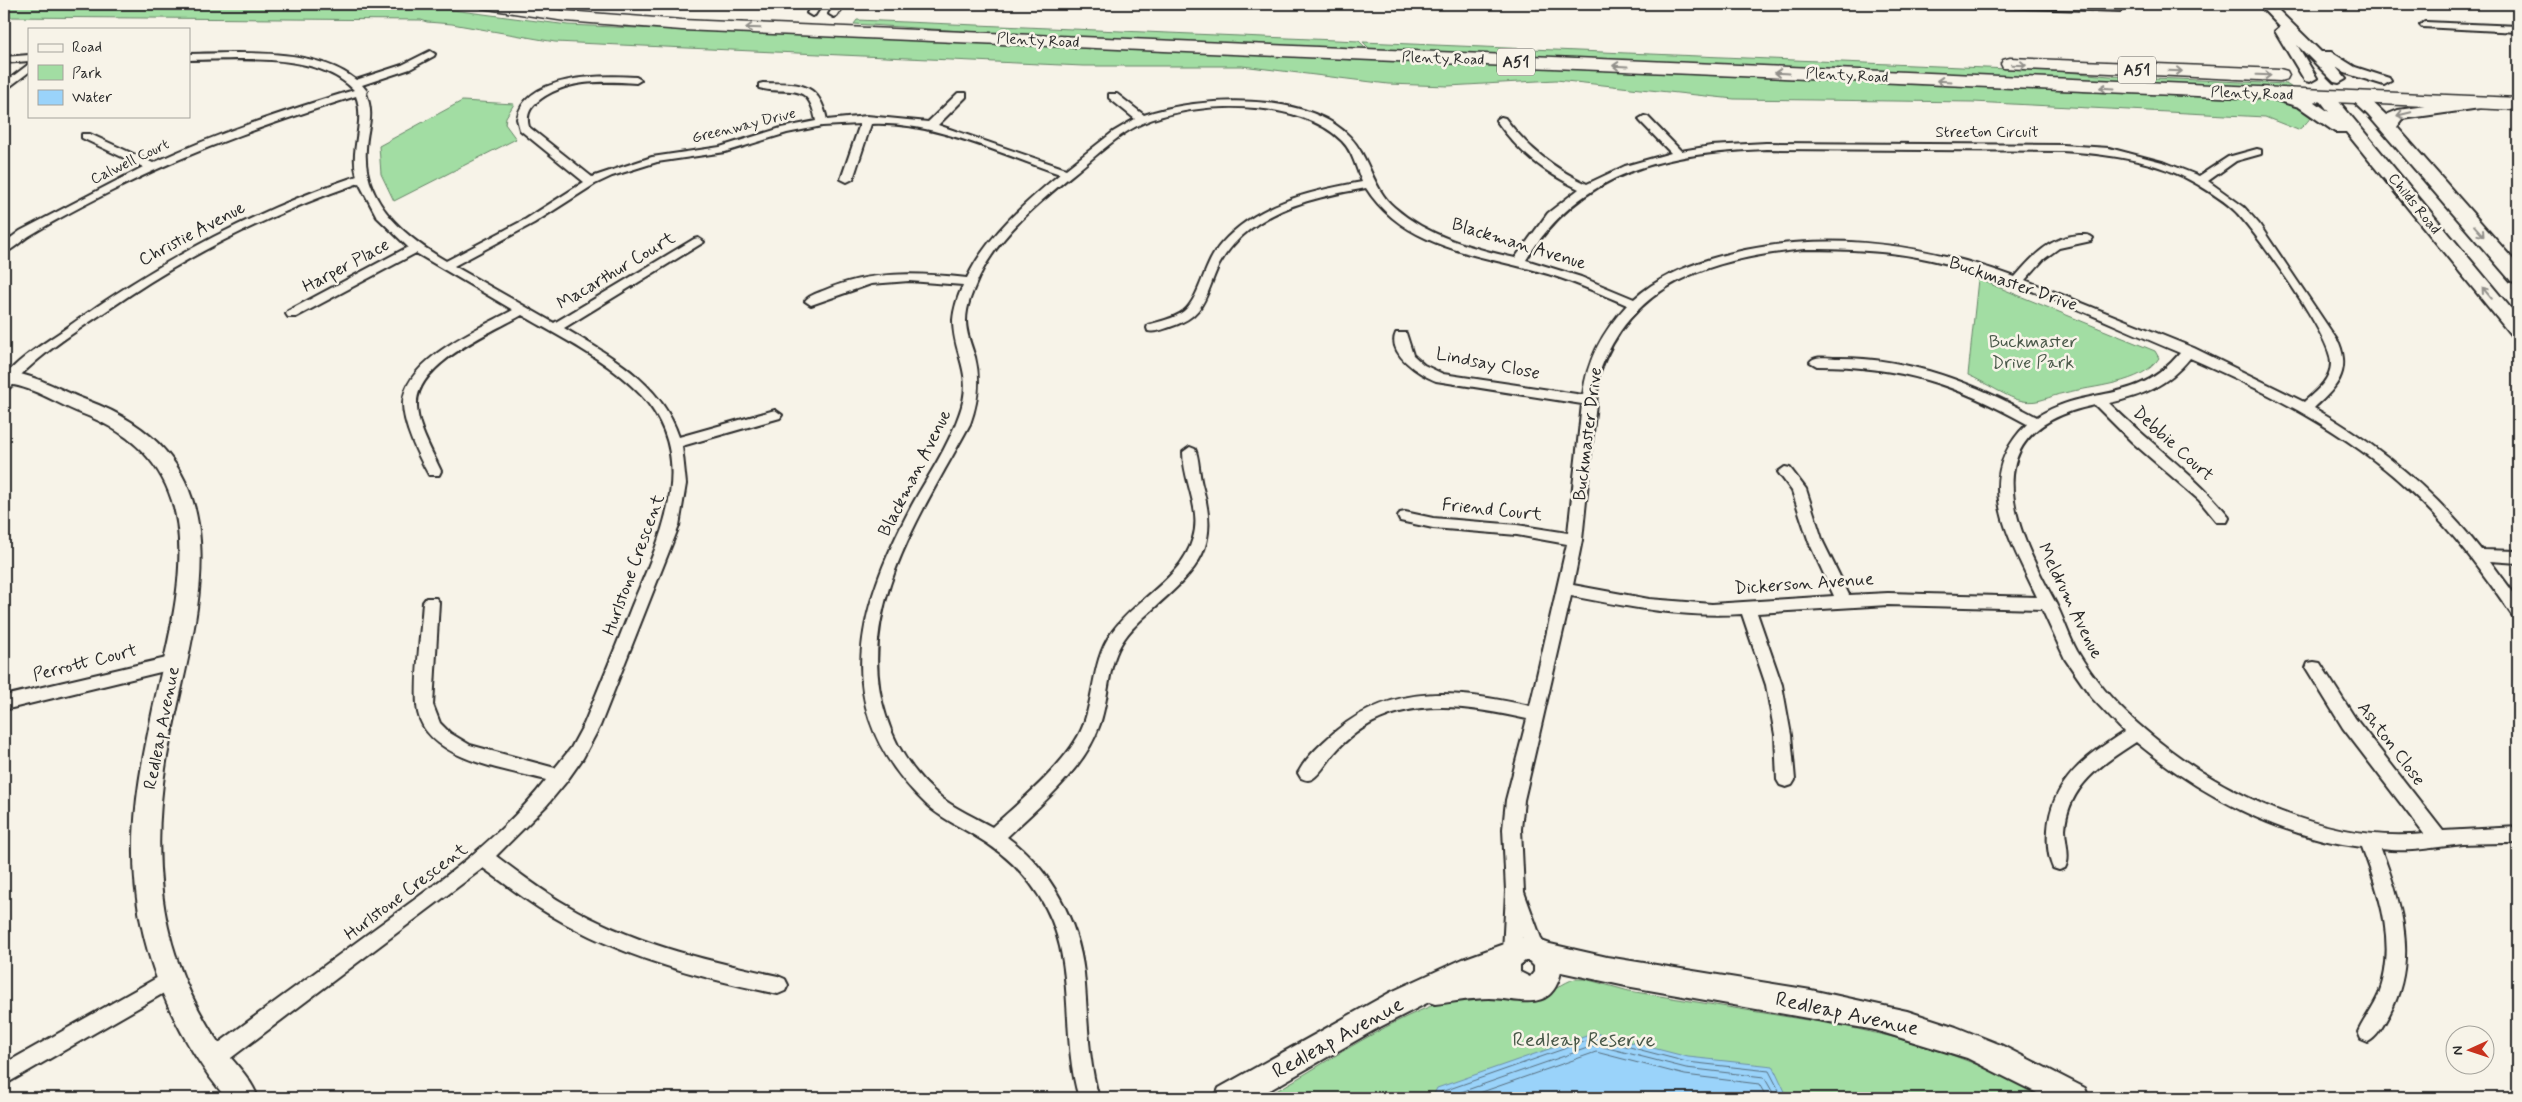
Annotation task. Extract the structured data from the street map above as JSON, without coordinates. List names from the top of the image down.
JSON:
{
  "streets": {
    "highway": ["Plenty Road", "A51", "Childs Road"],
    "street": [
      "Greenway Drive",
      "Streeton Circuit",
      "Calwell Court",
      "Christie Avenue",
      "Blackman Avenue",
      "Harper Place",
      "Macarthur Court",
      "Buckmaster Drive",
      "Lindsay Close",
      "Debbie Court",
      "Friend Court",
      "Hurlstone Crescent",
      "Dickerson Avenue",
      "Meldrum Avenue",
      "Perrott Court",
      "Redleap Avenue",
      "Ashton Close"
    ]
  },
  "crossings": [
    ["Plenty Road", "Childs Road"],
    ["Greenway Drive", "Blackman Avenue"],
    ["Greenway Drive", "Hurlstone Crescent"],
    ["Streeton Circuit", "Blackman Avenue"],
    ["Streeton Circuit", "Buckmaster Drive"],
    ["Calwell Court", "Hurlstone Crescent"],
    ["Christie Avenue", "Hurlstone Crescent"],
    ["Christie Avenue", "Redleap Avenue"],
    ["Blackman Avenue", "Buckmaster Drive"],
    ["Harper Place", "Hurlstone Crescent"],
    ["Macarthur Court", "Hurlstone Crescent"],
    ["Buckmaster Drive", "Lindsay Close"],
    ["Buckmaster Drive", "Friend Court"],
    ["Buckmaster Drive", "Dickerson Avenue"],
    ["Buckmaster Drive", "Meldrum Avenue"],
    ["Buckmaster Drive", "Redleap Avenue"],
    ["Debbie Court", "Meldrum Avenue"],
    ["Hurlstone Crescent", "Redleap Avenue"],
    ["Dickerson Avenue", "Meldrum Avenue"],
    ["Meldrum Avenue", "Ashton Close"],
    ["Perrott Court", "Redleap Avenue"]
  ],
  "parks": ["Buckmaster Drive Park", "Redleap Reserve"],
  "legend": ["Road", "Park", "Water"],
  "north": "left"
}
